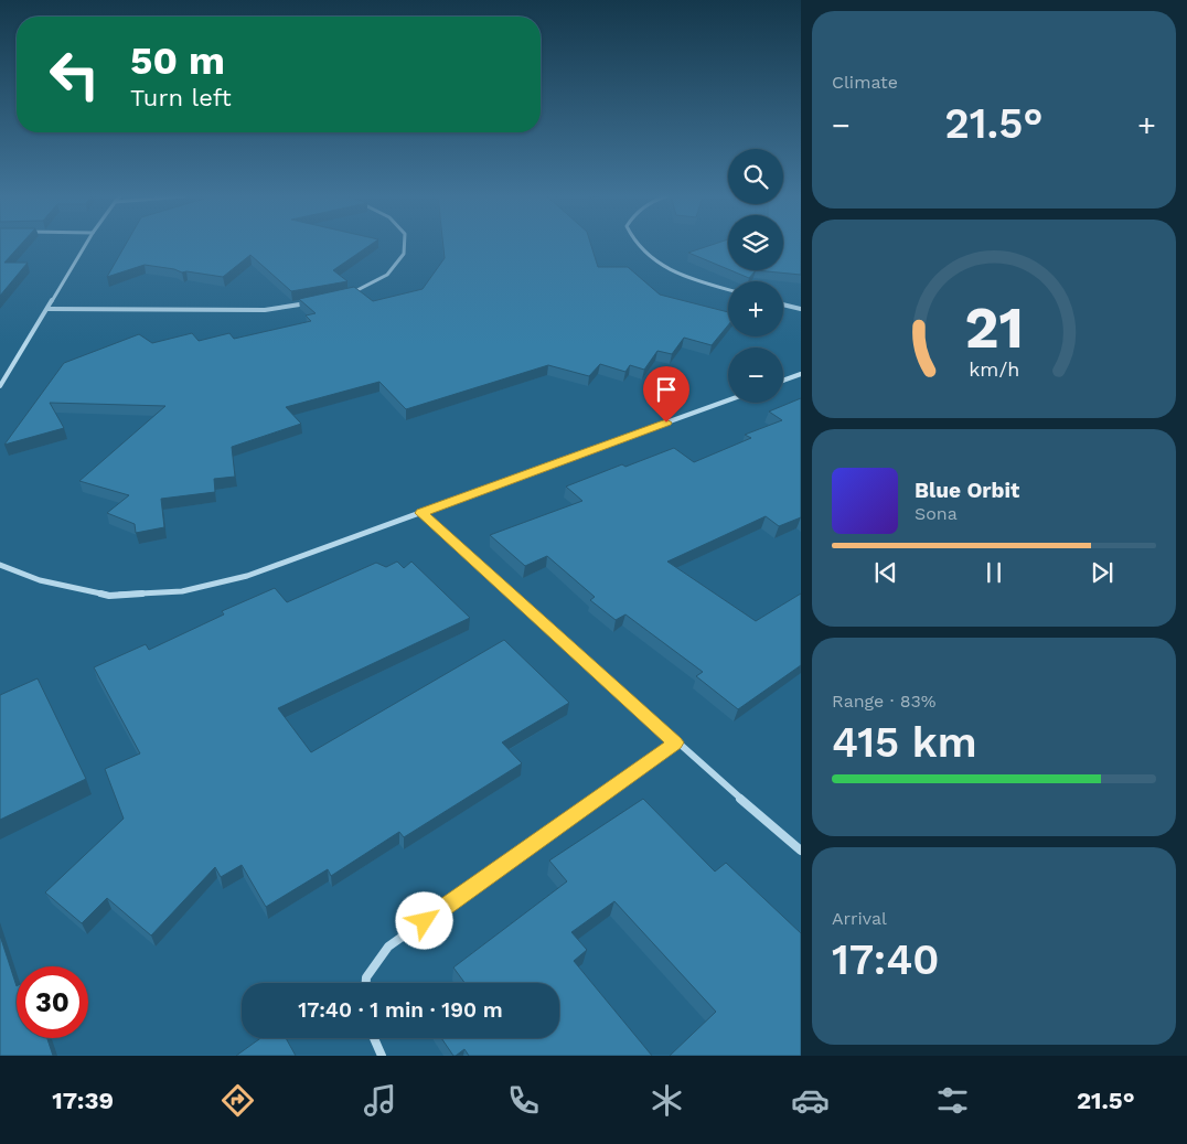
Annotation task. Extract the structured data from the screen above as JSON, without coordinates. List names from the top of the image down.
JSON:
{
  "page": {
    "tile": [
      "Climate",
      ["Range · 83%", "415 km"],
      ["Arrival", "17:40"]
    ],
    "turn": ["50 m", "Turn left"],
    "heat": ["−", "21.5°", "+"],
    "map_buttons": ["+", "−"],
    "song": ["Blue Orbit", "Sona"],
    "limit": "30",
    "trip": "17:40 · 1 min · 190 m",
    "tabs": ["17:39", "21.5°"],
    "gauge": ["21", "km/h"]
  }
}
